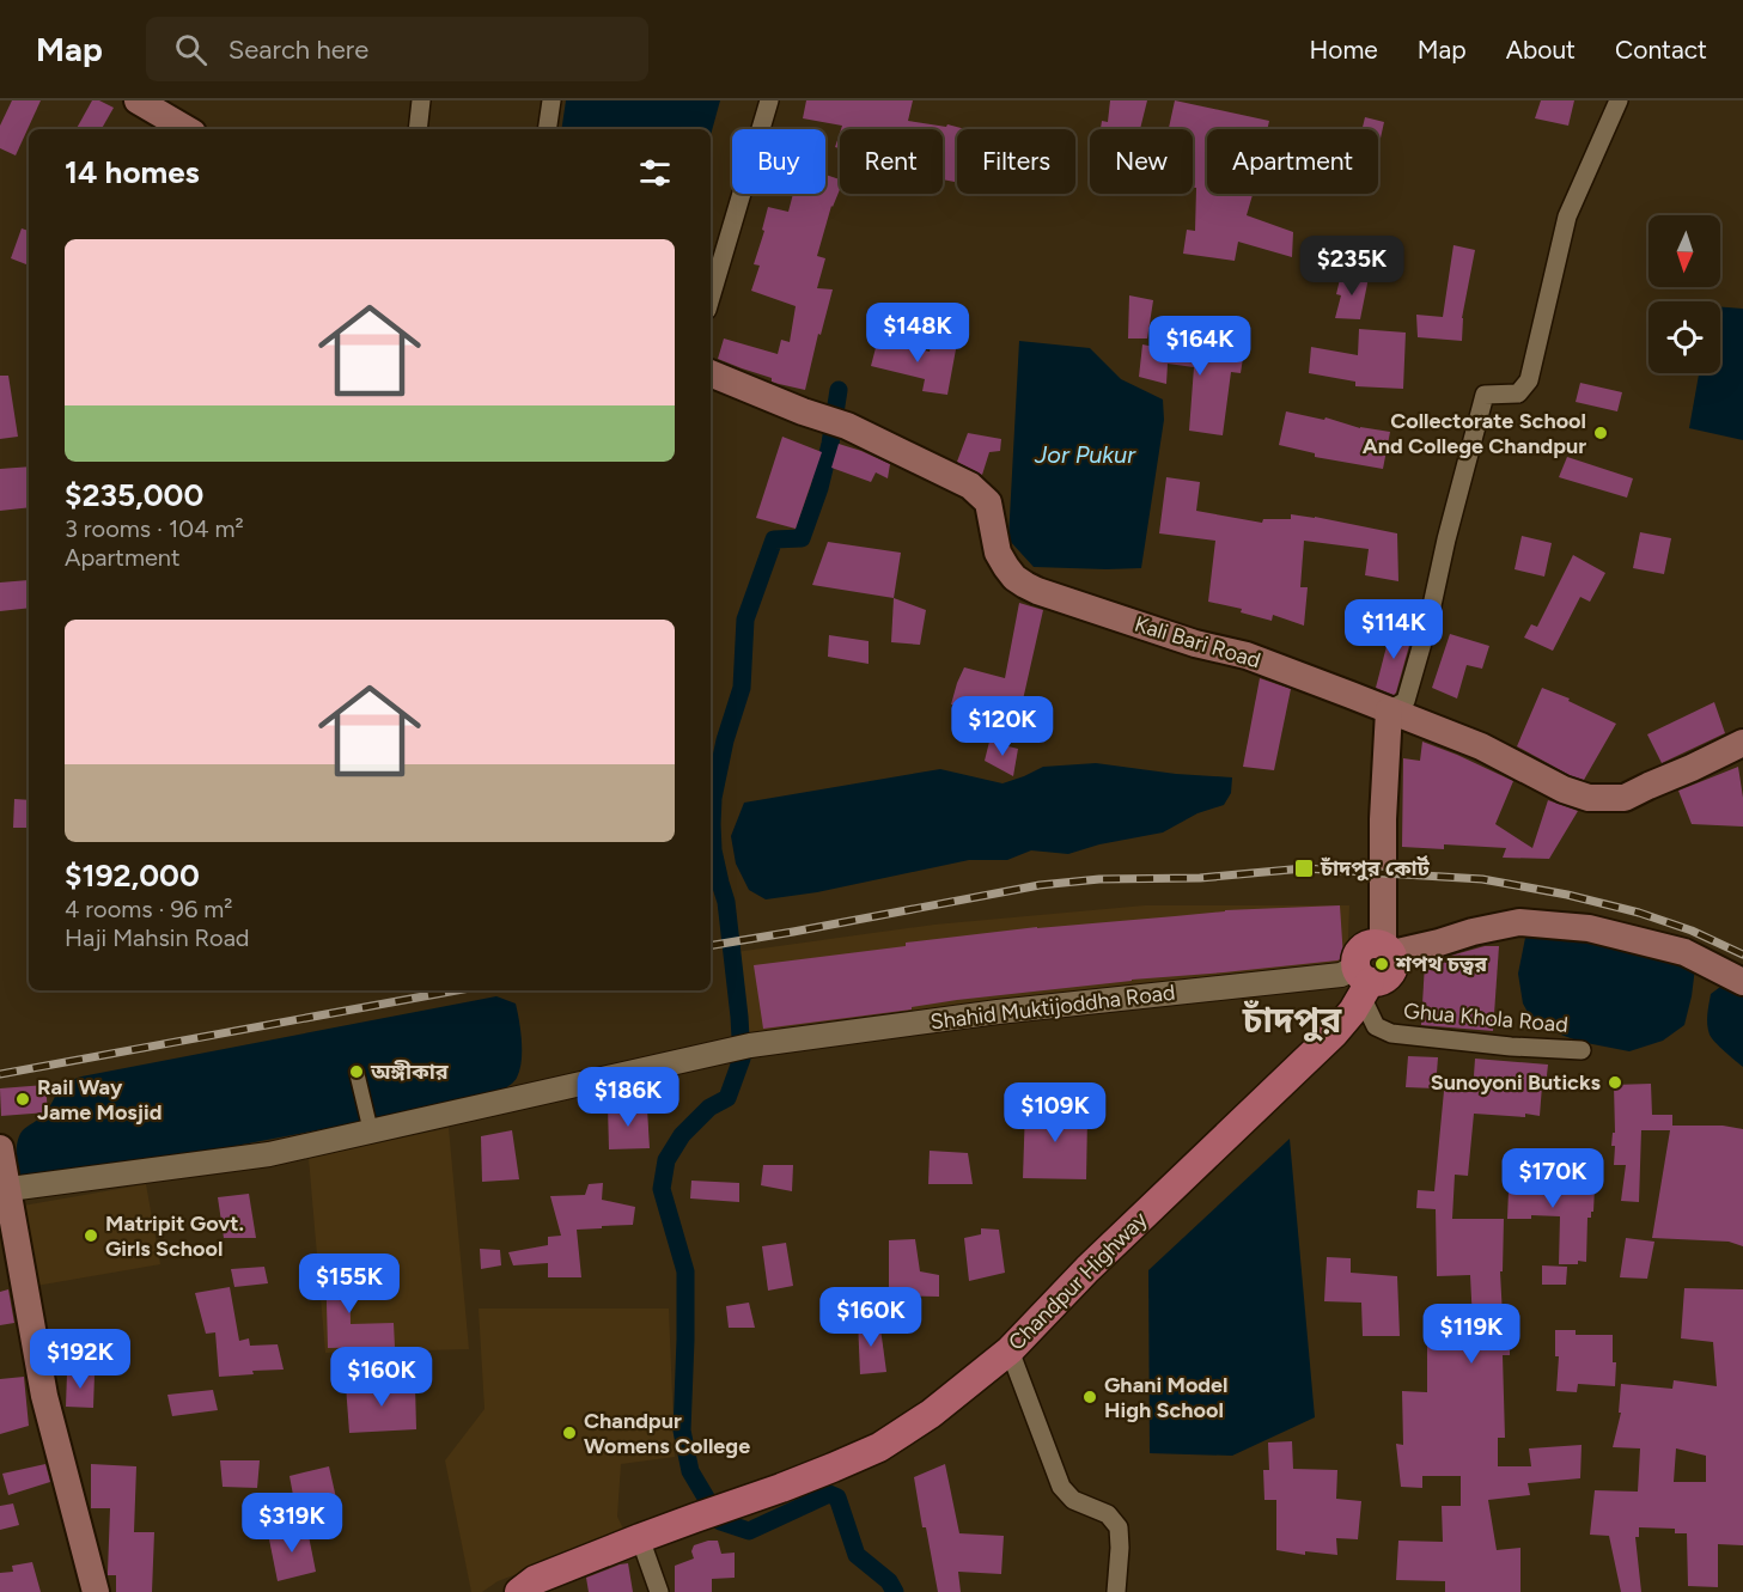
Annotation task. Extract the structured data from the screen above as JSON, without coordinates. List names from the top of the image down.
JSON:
{
  "streets": {
    "main road": ["Kali Bari Road", "Chandpur Highway"],
    "street": ["Shahid Muktijoddha Road", "Ghua Khola Road"]
  },
  "crossings": [
    ["Shahid Muktijoddha Road", "Ghua Khola Road"],
    ["Shahid Muktijoddha Road", "Chandpur Highway"],
    ["Ghua Khola Road", "Chandpur Highway"]
  ],
  "districts": ["চাঁদপুর"],
  "water": ["Jor Pukur"],
  "places": {
    "other": [
      "Collectorate School And College Chandpur",
      "শপথ চত্বর",
      "অঙ্গীকার",
      "Sunoyoni Buticks",
      "Rail Way Jame Mosjid",
      "Matripit Govt. Girls School",
      "Ghani Model High School",
      "Chandpur Womens College"
    ],
    "transit": ["চাঁদপুর কোর্ট"]
  },
  "north": "bottom",
  "page": {
    "header": "Map",
    "search": "Search here",
    "nav": [
      "Home",
      "Map",
      "About",
      "Contact"
    ],
    "chip": [
      "Buy",
      "Rent",
      "Filters",
      "New",
      "Apartment"
    ],
    "heading": "14 homes",
    "list": [
      {
        "name": "$235,000",
        "note": "3 rooms · 104 m² · Apartment"
      },
      {
        "name": "$192,000",
        "note": "4 rooms · 96 m² · Haji Mahsin Road"
      }
    ],
    "price": [
      "$235K",
      "$148K",
      "$164K",
      "$114K",
      "$120K",
      "$186K",
      "$109K",
      "$170K",
      "$155K",
      "$160K",
      "$119K",
      "$192K",
      "$160K",
      "$319K"
    ]
  }
}
